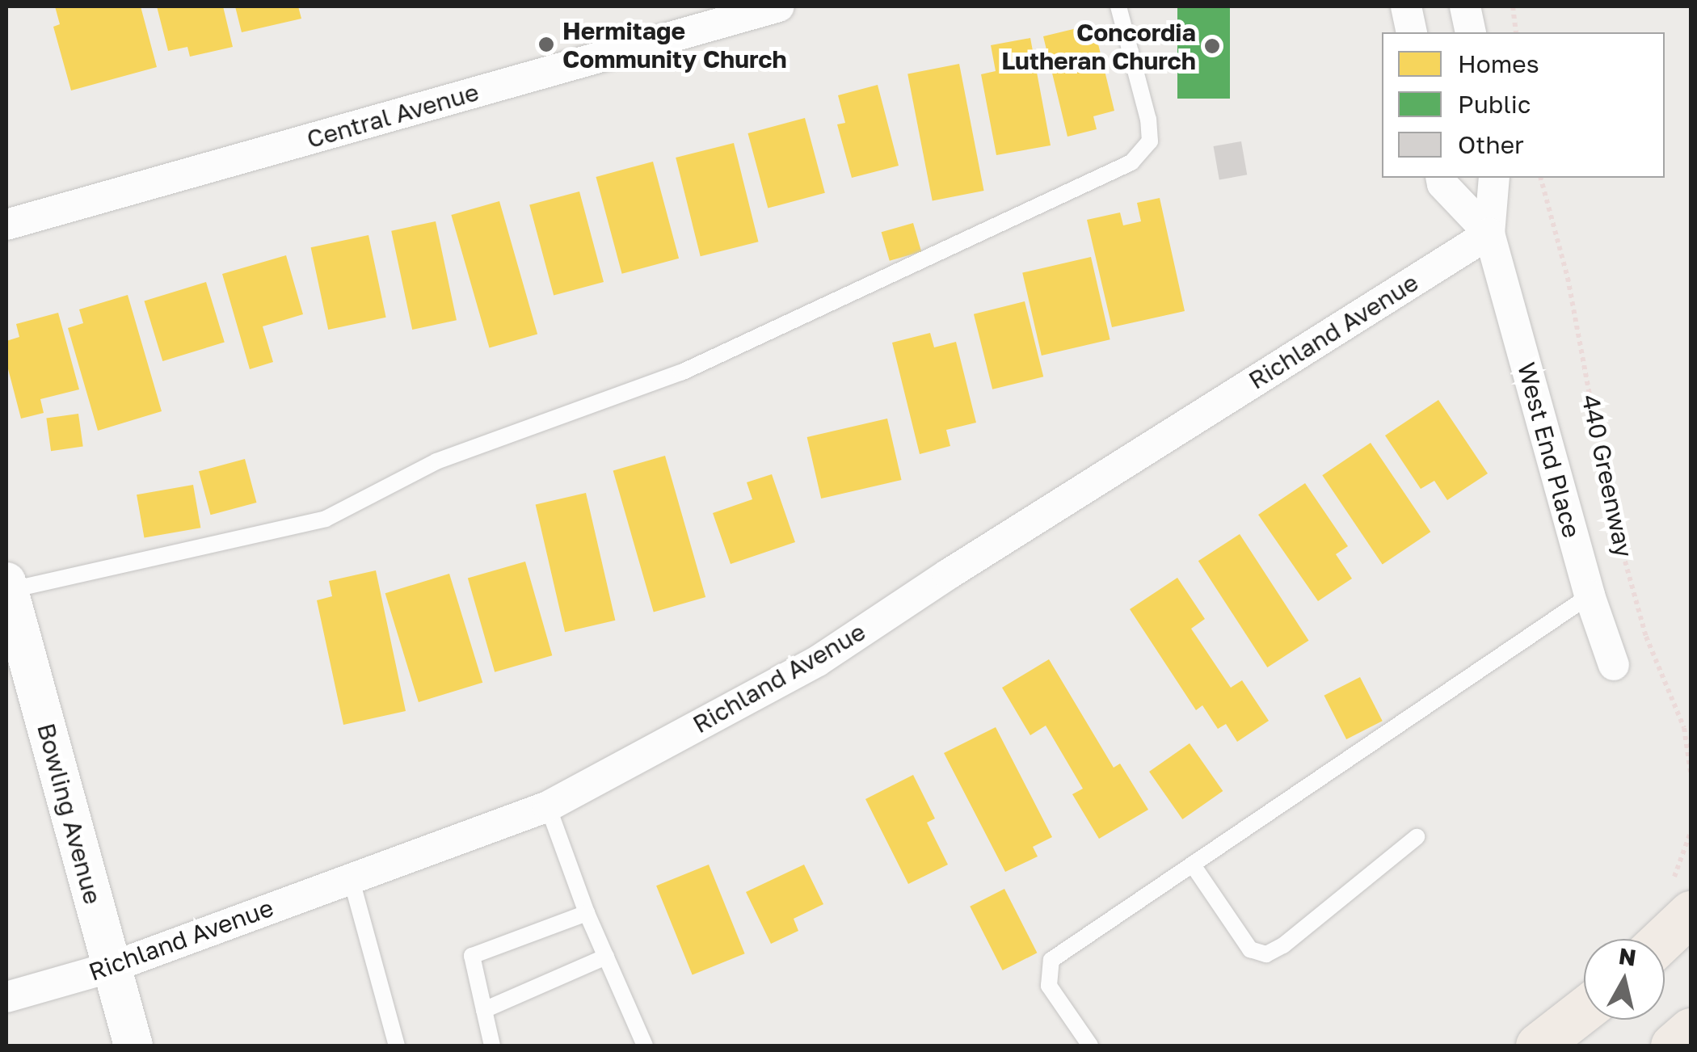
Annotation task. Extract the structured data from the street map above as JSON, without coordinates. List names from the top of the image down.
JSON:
{
  "streets": {
    "street": [
      "Central Avenue",
      "Richland Avenue",
      "West End Place",
      "Bowling Avenue"
    ],
    "path": ["440 Greenway"]
  },
  "crossings": [
    ["Richland Avenue", "West End Place"],
    ["Richland Avenue", "Bowling Avenue"]
  ],
  "places": ["Hermitage Community Church", "Concordia Lutheran Church"],
  "legend": ["Homes", "Public", "Other"],
  "north": "top"
}
